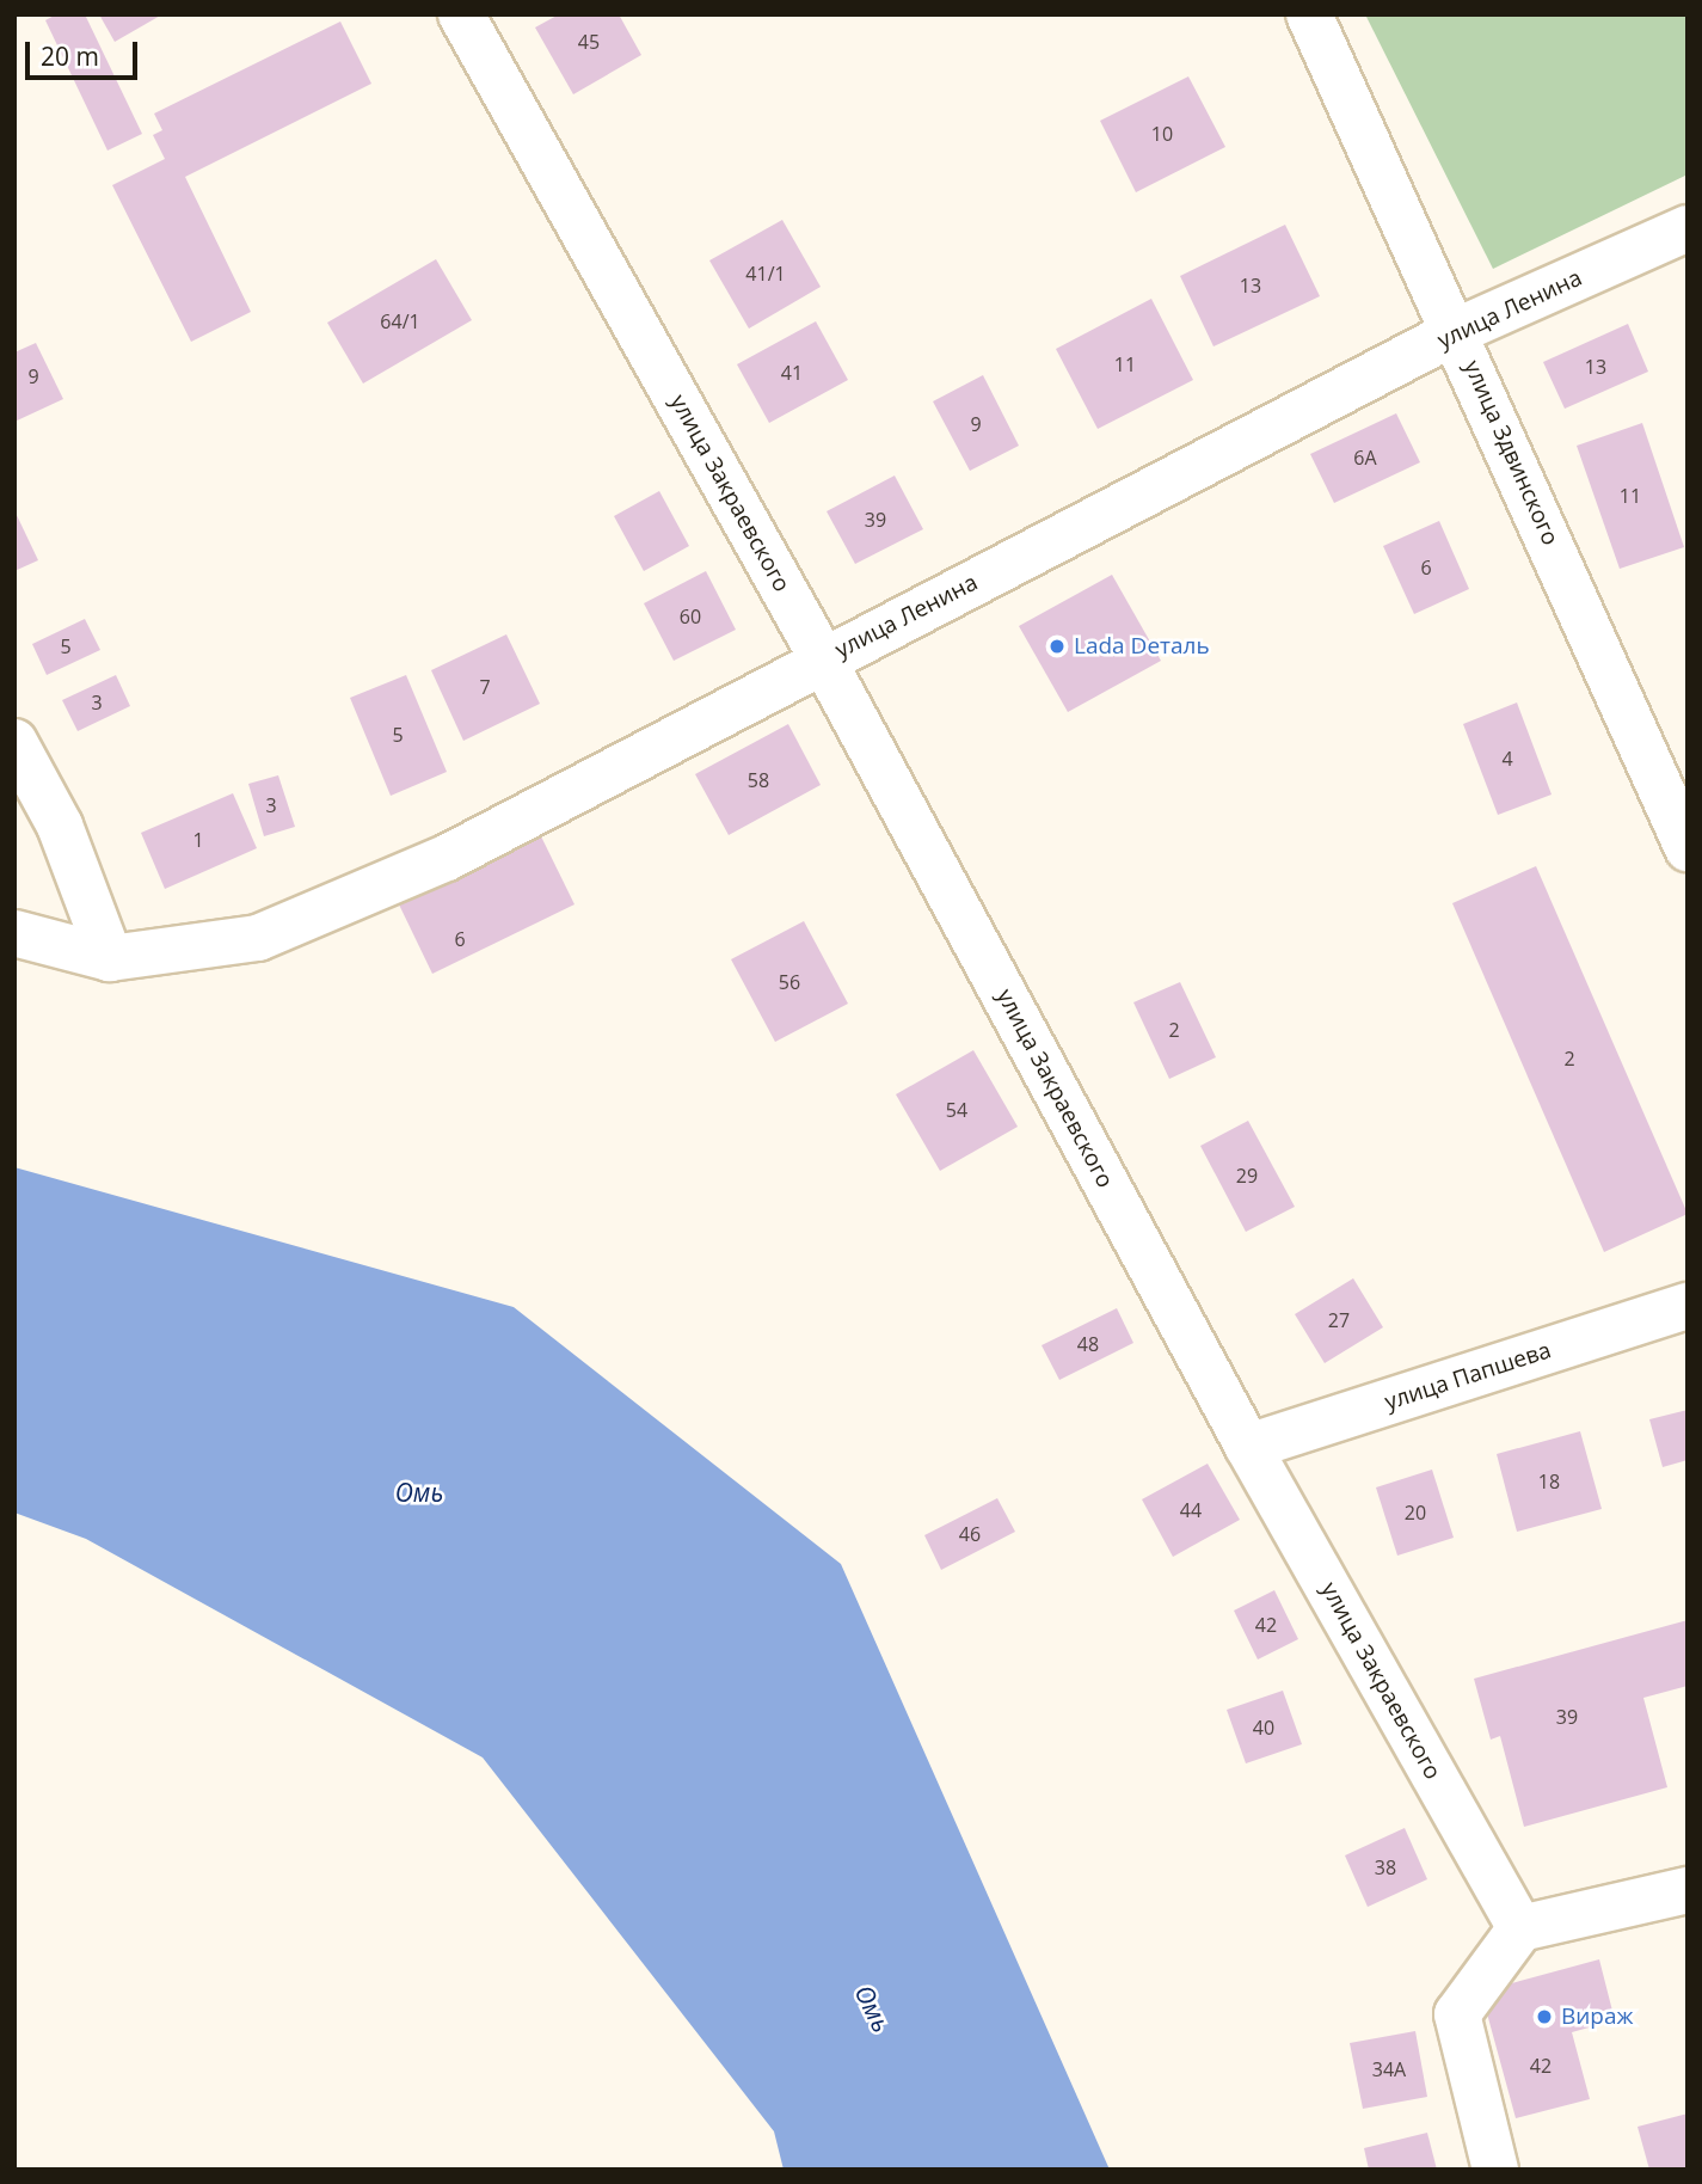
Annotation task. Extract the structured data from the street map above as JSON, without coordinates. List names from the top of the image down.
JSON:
{
  "streets": {
    "street": [
      "улица Ленина",
      "улица Здвинского",
      "улица Закраевского",
      "улица Папшева"
    ]
  },
  "crossings": [
    ["улица Ленина", "улица Здвинского"],
    ["улица Ленина", "улица Закраевского"],
    ["улица Закраевского", "улица Папшева"]
  ],
  "water": ["Омь"],
  "places": ["Lada Dеталь", "Вираж"],
  "house_numbers": [
    "45",
    "10",
    "41/1",
    "13",
    "64/1",
    "11",
    "13",
    "41",
    "9",
    "9",
    "6А",
    "11",
    "39",
    "6",
    "60",
    "5",
    "7",
    "3",
    "5",
    "4",
    "58",
    "3",
    "1",
    "6",
    "56",
    "2",
    "2",
    "54",
    "29",
    "27",
    "48",
    "18",
    "44",
    "20",
    "46",
    "42",
    "39",
    "40",
    "38",
    "42",
    "34А"
  ],
  "scale_bar": "20 m"
}
